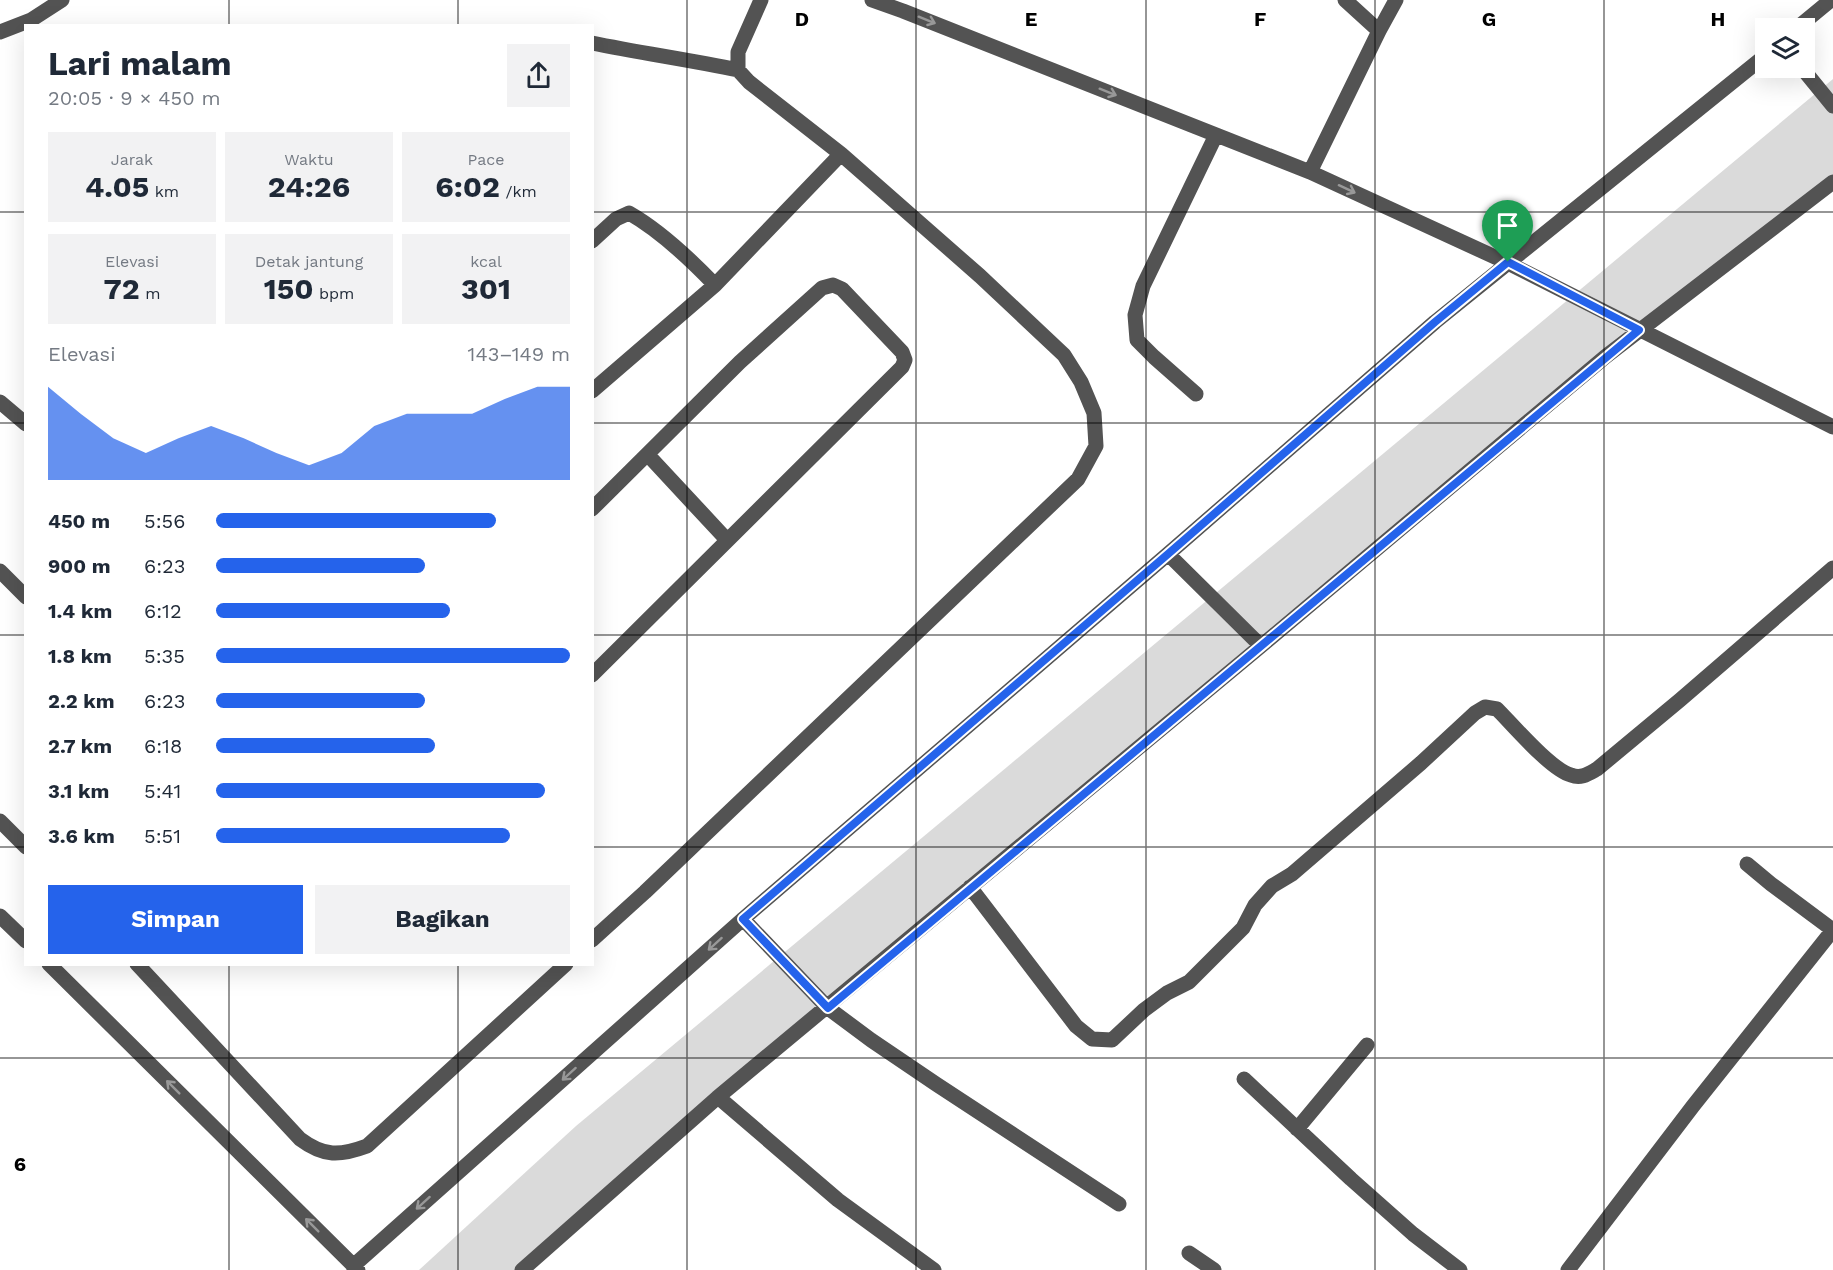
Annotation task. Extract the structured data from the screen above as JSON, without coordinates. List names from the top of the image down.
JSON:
{
  "page": {
    "heading": ["Lari malam", "20:05 · 9 × 450 m"],
    "stats": [
      ["Jarak", "4.05 km"],
      ["Waktu", "24:26"],
      ["Pace", "6:02 /km"],
      ["Elevasi", "72 m"],
      ["Detak jantung", "150 bpm"],
      ["kcal", "301"]
    ],
    "chart": ["Elevasi", "143–149 m"],
    "list": [
      {
        "name": "450 m",
        "note": "5:56"
      },
      {
        "name": "900 m",
        "note": "6:23"
      },
      {
        "name": "1.4 km",
        "note": "6:12"
      },
      {
        "name": "1.8 km",
        "note": "5:35"
      },
      {
        "name": "2.2 km",
        "note": "6:23"
      },
      {
        "name": "2.7 km",
        "note": "6:18"
      },
      {
        "name": "3.1 km",
        "note": "5:41"
      },
      {
        "name": "3.6 km",
        "note": "5:51"
      }
    ],
    "buttons": ["Simpan", "Bagikan"]
  },
  "grid": {
    "columns": [
      "D",
      "E",
      "F",
      "G",
      "H"
    ],
    "rows": ["6"]
  }
}
